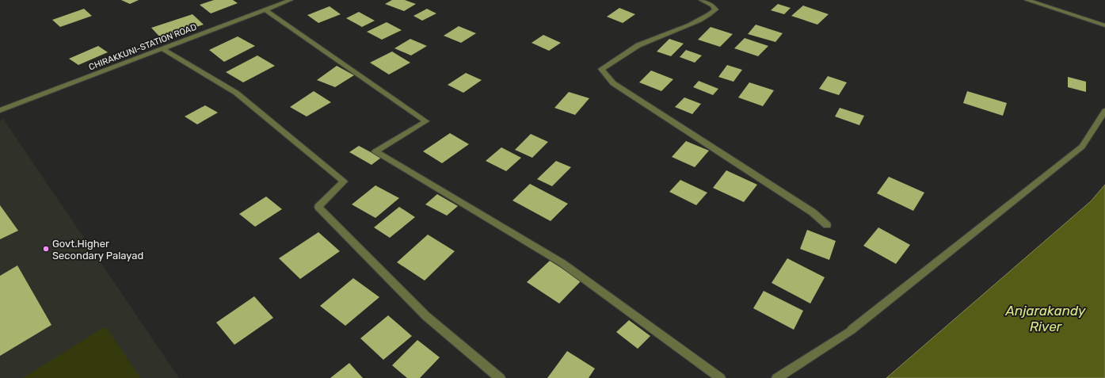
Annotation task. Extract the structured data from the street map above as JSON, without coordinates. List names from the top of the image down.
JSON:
{
  "streets": {
    "street": ["CHIRAKKUNI-STATION ROAD"]
  },
  "water": ["Anjarakandy River"],
  "places": ["Govt.Higher Secondary Palayad"]
}
